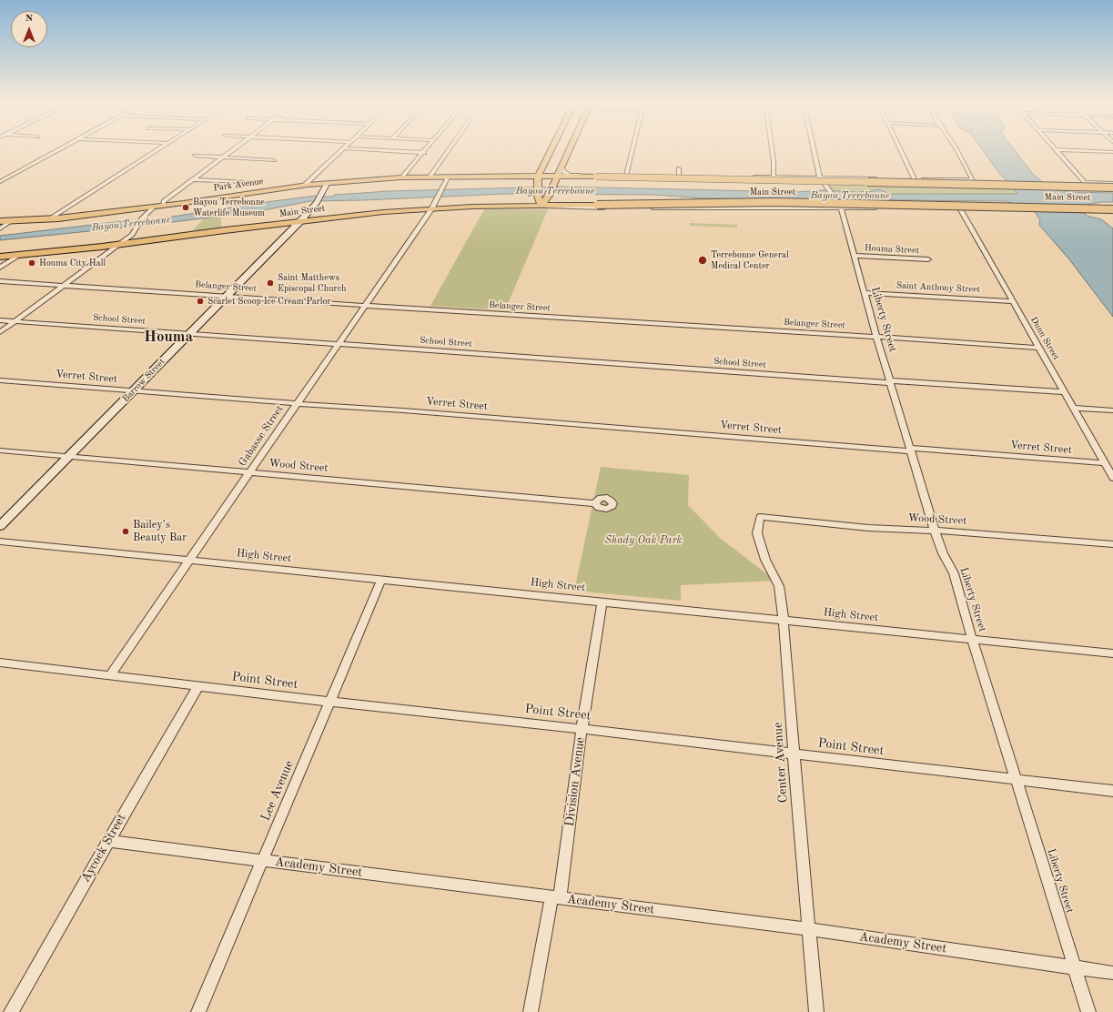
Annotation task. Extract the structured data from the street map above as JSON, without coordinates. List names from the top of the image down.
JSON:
{
  "streets": {
    "main road": ["Park Avenue", "Main Street", "Barrow Street"],
    "street": [
      "Houma Street",
      "Belanger Street",
      "Saint Anthony Street",
      "School Street",
      "Liberty Street",
      "Dunn Street",
      "Verret Street",
      "Gabasse Street",
      "Wood Street",
      "High Street",
      "Point Street",
      "Center Avenue",
      "Division Avenue",
      "Lee Avenue",
      "Aycock Street",
      "Academy Street"
    ]
  },
  "crossings": [
    ["Park Avenue", "Barrow Street"],
    ["Park Avenue", "Gabasse Street"],
    ["Main Street", "Liberty Street"],
    ["Main Street", "Dunn Street"],
    ["Main Street", "Barrow Street"],
    ["Main Street", "Gabasse Street"],
    ["Houma Street", "Liberty Street"],
    ["Belanger Street", "Liberty Street"],
    ["Belanger Street", "Dunn Street"],
    ["Belanger Street", "Barrow Street"],
    ["Belanger Street", "Gabasse Street"],
    ["Saint Anthony Street", "Liberty Street"],
    ["Saint Anthony Street", "Dunn Street"],
    ["School Street", "Liberty Street"],
    ["School Street", "Dunn Street"],
    ["School Street", "Barrow Street"],
    ["School Street", "Gabasse Street"],
    ["Liberty Street", "Verret Street"],
    ["Liberty Street", "Wood Street"],
    ["Liberty Street", "High Street"],
    ["Liberty Street", "Point Street"],
    ["Liberty Street", "Academy Street"],
    ["Dunn Street", "Verret Street"],
    ["Verret Street", "Barrow Street"],
    ["Verret Street", "Gabasse Street"],
    ["Barrow Street", "Wood Street"],
    ["Gabasse Street", "Wood Street"],
    ["Gabasse Street", "High Street"],
    ["Gabasse Street", "Point Street"],
    ["Wood Street", "Center Avenue"],
    ["High Street", "Center Avenue"],
    ["High Street", "Division Avenue"],
    ["High Street", "Lee Avenue"],
    ["Point Street", "Center Avenue"],
    ["Point Street", "Division Avenue"],
    ["Point Street", "Lee Avenue"],
    ["Point Street", "Aycock Street"],
    ["Center Avenue", "Academy Street"],
    ["Division Avenue", "Academy Street"],
    ["Lee Avenue", "Academy Street"],
    ["Aycock Street", "Academy Street"]
  ],
  "districts": ["Houma"],
  "water": ["Bayou Terrebonne"],
  "parks": ["Shady Oak Park"],
  "places": [
    "Bayou Terrebonne Waterlife Museum",
    "Terrebonne General Medical Center",
    "Houma City Hall",
    "Saint Matthews Episcopal Church",
    "Scarlet Scoop Ice Cream Parlor",
    "Bailey’s Beauty Bar"
  ],
  "north": "top"
}
